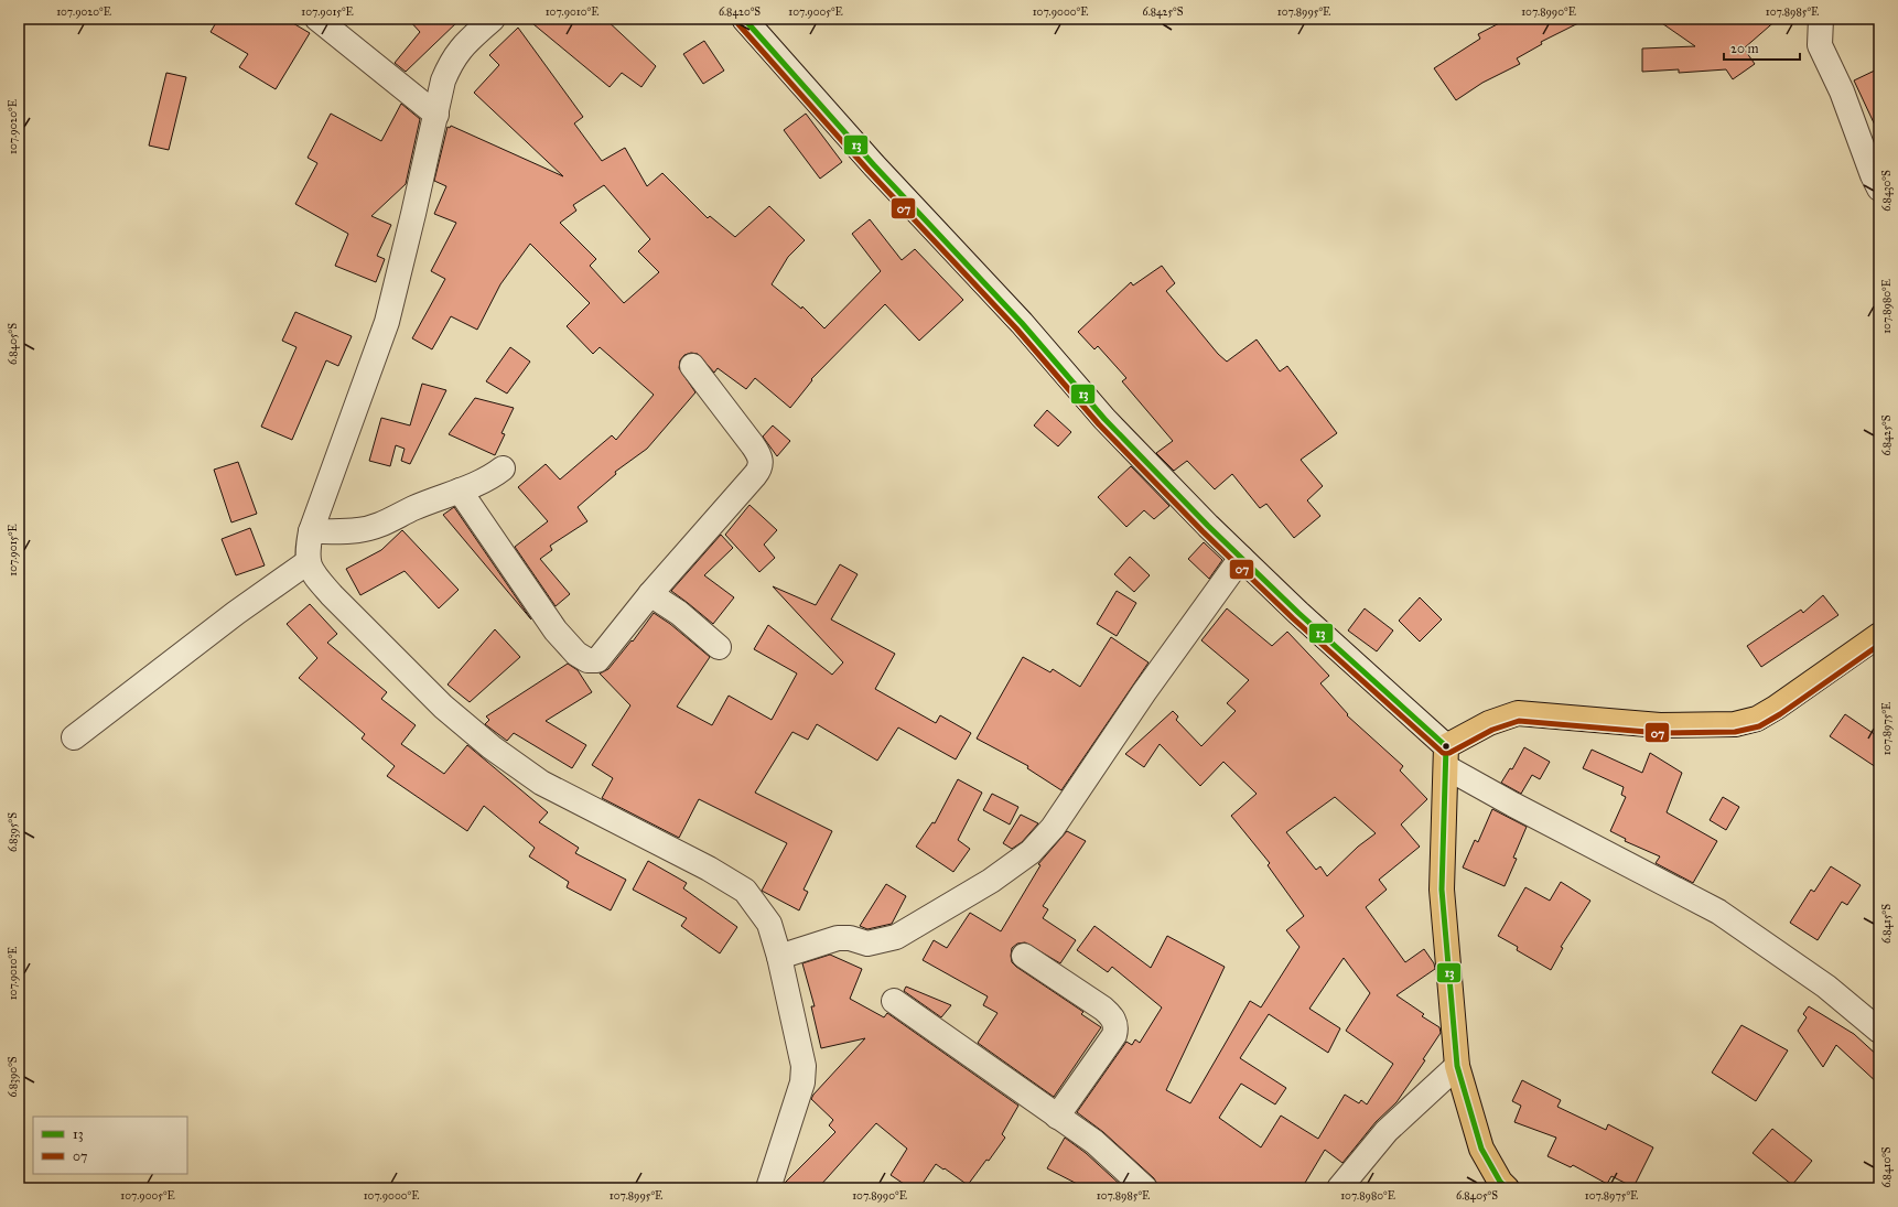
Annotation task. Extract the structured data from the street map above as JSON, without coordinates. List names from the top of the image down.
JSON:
{
  "lines": ["transit line 13", "transit line 07"],
  "legend": ["13", "07"],
  "scale_bar": "20 m",
  "coordinates": [
    "107.9020°E",
    "107.9015°E",
    "107.9010°E",
    "6.8420°S",
    "107.9005°E",
    "107.9000°E",
    "6.8425°S",
    "107.8995°E",
    "107.8990°E",
    "107.8985°E",
    "6.8430°S",
    "107.8980°E",
    "6.8405°S",
    "107.8975°E",
    "6.8395°S",
    "6.8415°S",
    "6.8390°S",
    "6.8410°S"
  ]
}
